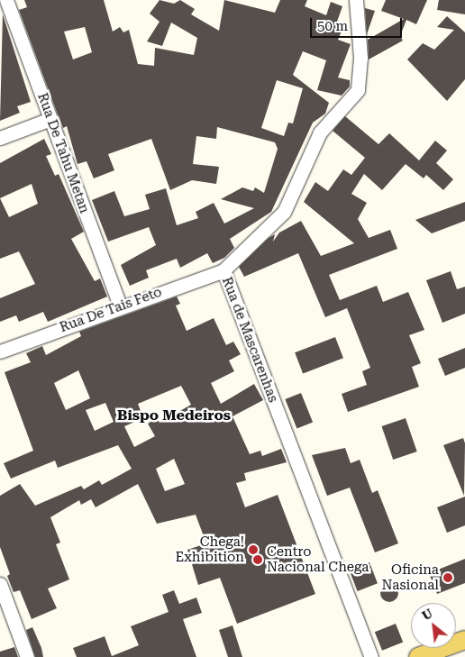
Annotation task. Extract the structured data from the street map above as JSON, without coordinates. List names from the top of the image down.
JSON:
{
  "streets": {
    "street": ["Rua De Tahu Metan", "Rua De Tais Feto", "Rua de Mascarenhas"]
  },
  "crossings": [
    ["Rua De Tahu Metan", "Rua De Tais Feto"],
    ["Rua De Tais Feto", "Rua de Mascarenhas"]
  ],
  "districts": ["Bispo Medeiros"],
  "places": ["Chega! Exhibition", "Centro Nacional Chega", "Oficina Nasional"],
  "scale_bar": "50 m",
  "north": "top left"
}
